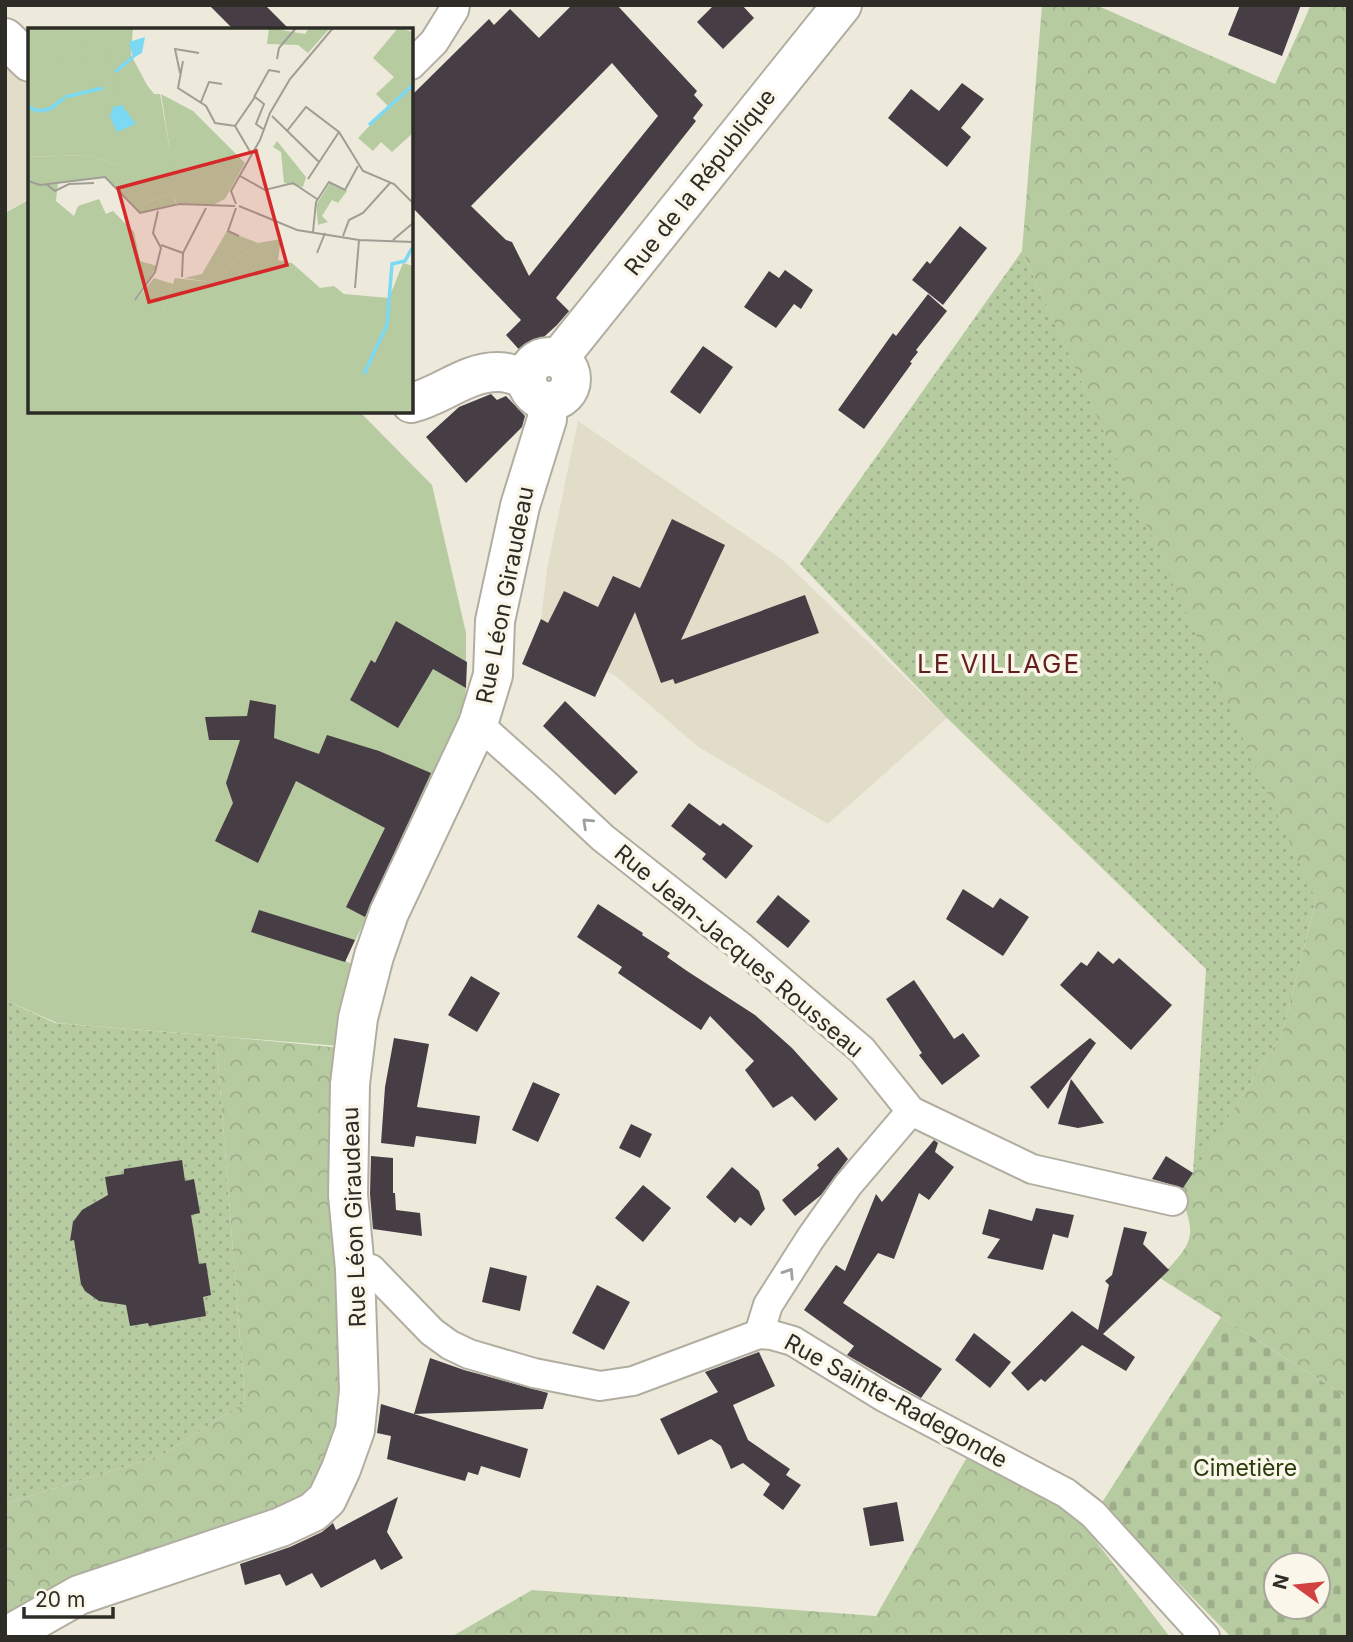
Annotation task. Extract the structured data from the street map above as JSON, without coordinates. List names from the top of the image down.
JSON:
{
  "streets": {
    "street": [
      "Rue de la République",
      "Rue Léon Giraudeau",
      "Rue Jean-Jacques Rousseau",
      "Rue Sainte-Radegonde"
    ]
  },
  "crossings": [
    ["Rue de la République", "Rue Léon Giraudeau"],
    ["Rue Léon Giraudeau", "Rue Jean-Jacques Rousseau"],
    ["Rue Léon Giraudeau", "Rue Sainte-Radegonde"]
  ],
  "one_way": ["Rue Jean-Jacques Rousseau"],
  "districts": ["LE VILLAGE"],
  "parks": ["Cimetière"],
  "scale_bar": "20 m",
  "north": "left"
}
